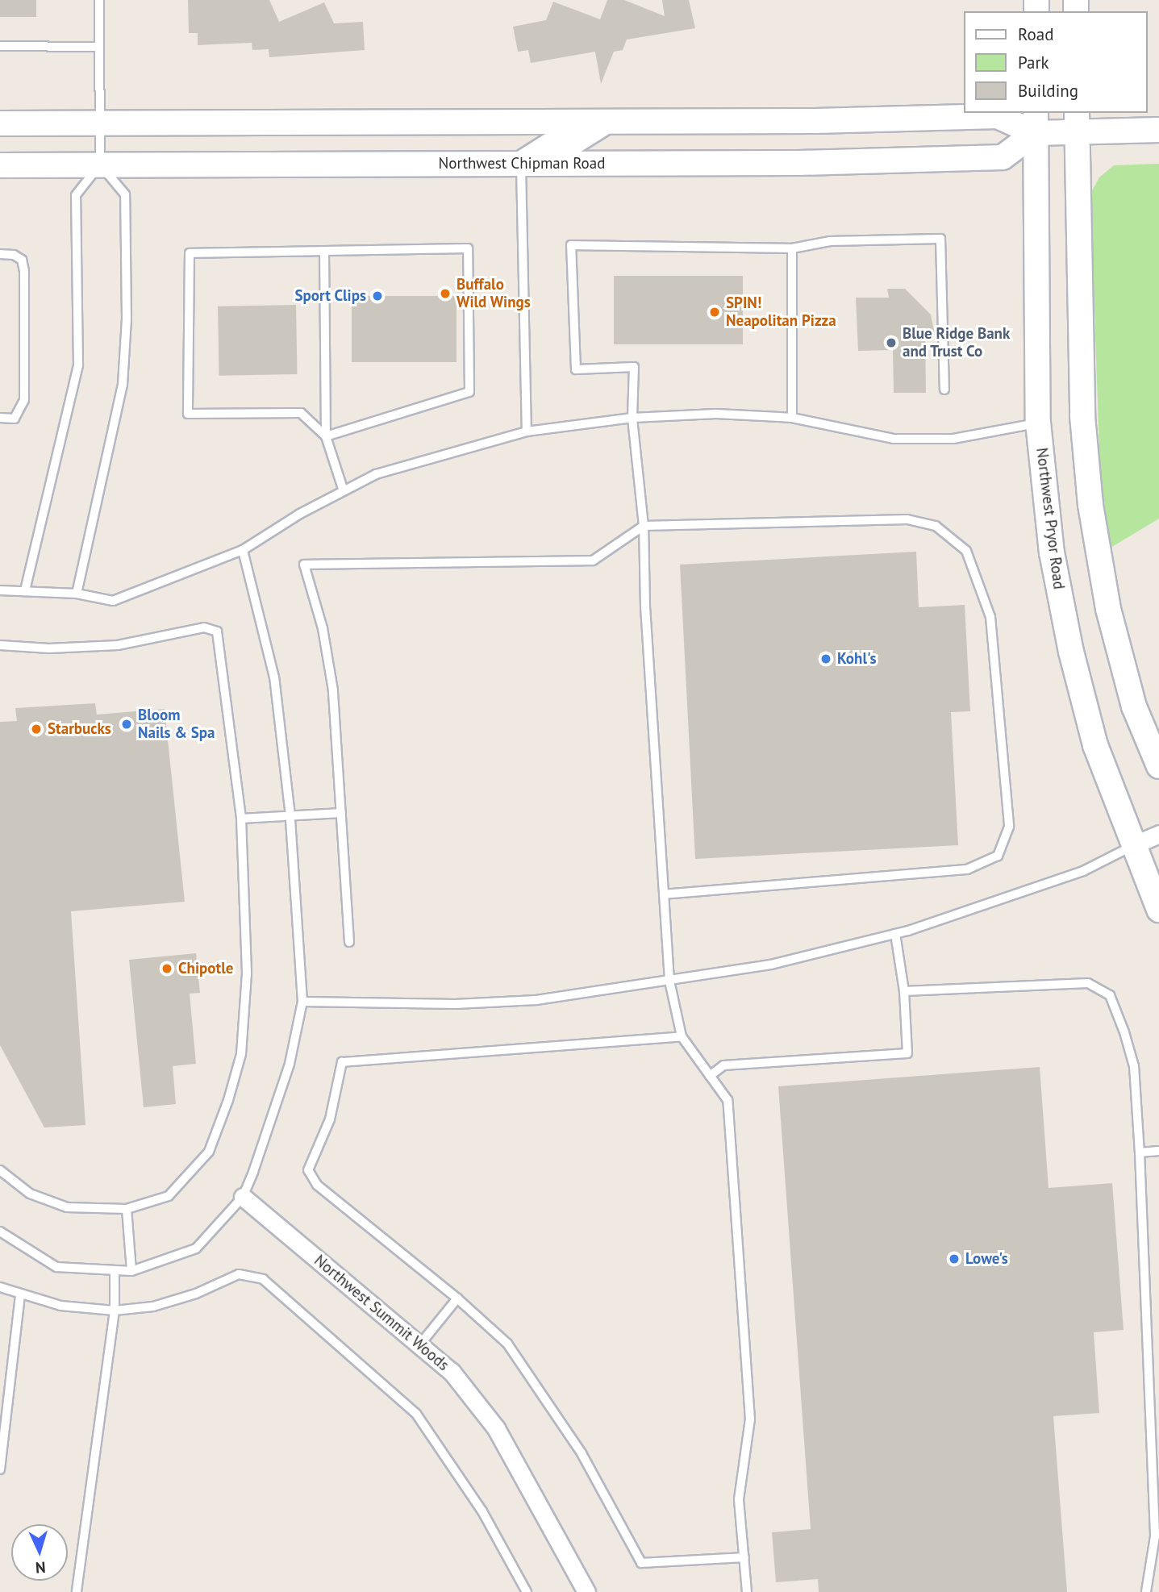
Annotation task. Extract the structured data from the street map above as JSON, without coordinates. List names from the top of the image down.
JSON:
{
  "streets": {
    "main road": ["Northwest Chipman Road", "Northwest Pryor Road"],
    "street": ["Northwest Summit Woods"]
  },
  "crossings": [
    ["Northwest Chipman Road", "Northwest Pryor Road"]
  ],
  "places": [
    "Buffalo Wild Wings",
    "Sport Clips",
    "SPIN! Neapolitan Pizza",
    "Blue Ridge Bank and Trust Co",
    "Kohl's",
    "Bloom Nails & Spa",
    "Starbucks",
    "Chipotle",
    "Lowe's"
  ],
  "legend": ["Road", "Park", "Building"],
  "north": "bottom"
}
